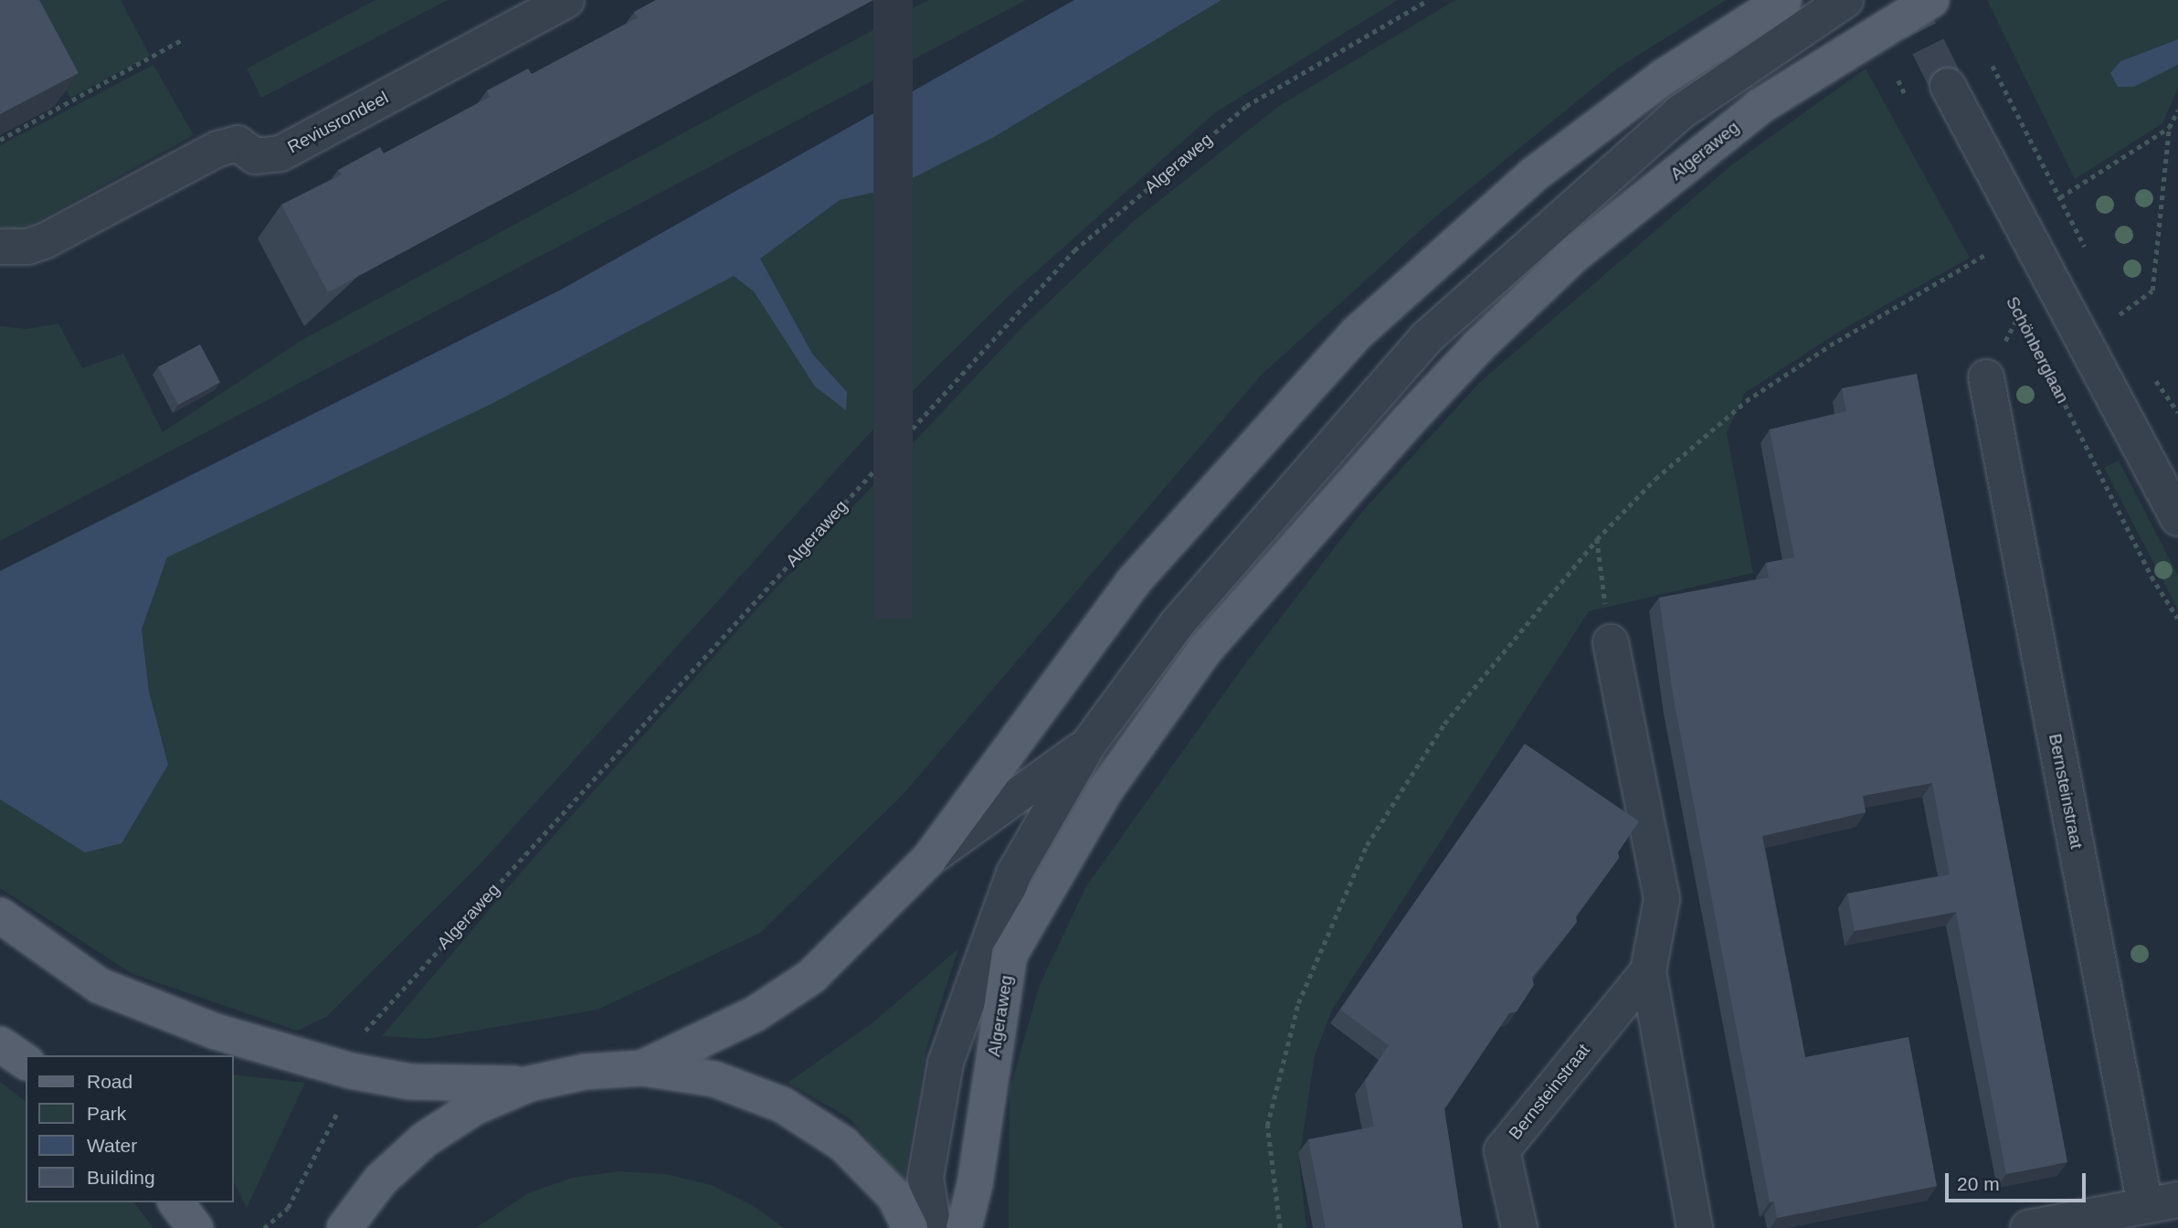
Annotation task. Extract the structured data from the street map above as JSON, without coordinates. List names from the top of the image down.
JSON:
{
  "streets": {
    "main road": ["Algeraweg"],
    "street": ["Reviusrondeel", "Bernsteinstraat"],
    "path": ["Schönberglaan"]
  },
  "legend": [
    "Road",
    "Park",
    "Water",
    "Building"
  ],
  "scale_bar": "20 m"
}
